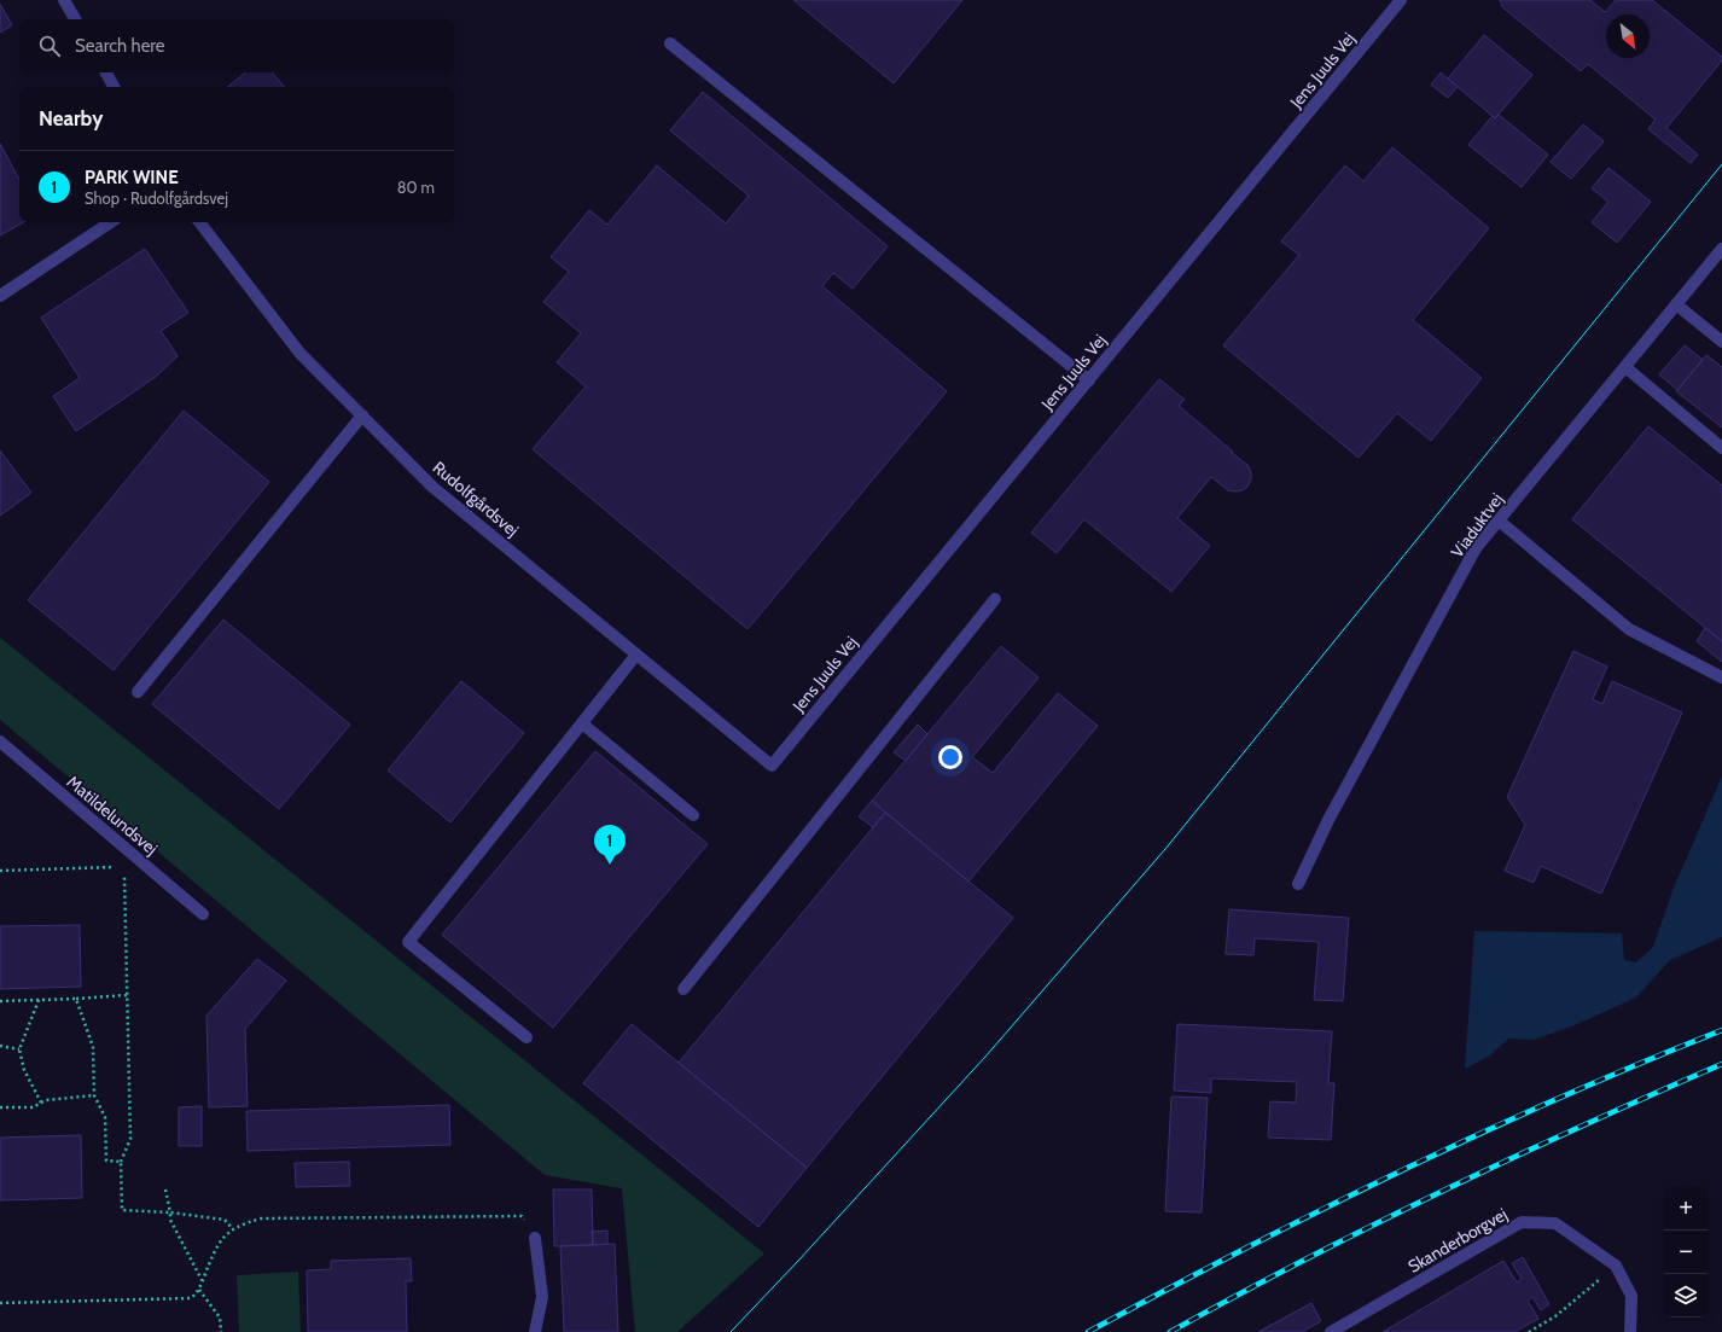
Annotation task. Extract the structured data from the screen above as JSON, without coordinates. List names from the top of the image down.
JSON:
{
  "streets": {
    "street": [
      "Jens Juuls Vej",
      "Rudolfgårdsvej",
      "Viaduktvej",
      "Matildelundsvej",
      "Skanderborgvej"
    ]
  },
  "crossings": [
    ["Jens Juuls Vej", "Rudolfgårdsvej"]
  ],
  "north": "bottom right",
  "page": {
    "search": "Search here",
    "heading": "Nearby",
    "list": [
      {
        "mark": "1",
        "name": "PARK WINE",
        "note": "Shop · Rudolfgårdsvej",
        "value": "80 m"
      }
    ],
    "pins": "1",
    "map_buttons": ["+", "−"]
  }
}
